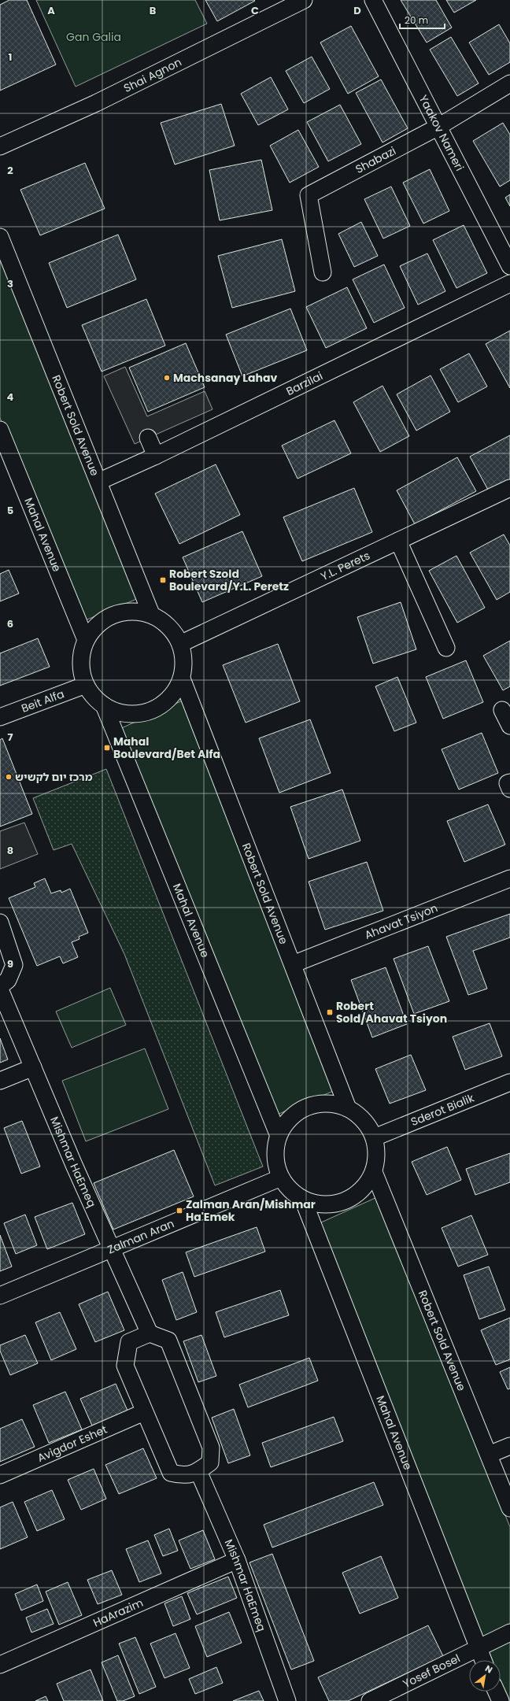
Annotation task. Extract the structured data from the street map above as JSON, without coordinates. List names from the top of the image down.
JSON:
{
  "streets": {
    "street": [
      "Shai Agnon",
      "Yaakov Nameri",
      "Shabazi",
      "Barzilai",
      "Robert Sold Avenue",
      "Mahal Avenue",
      "Y.L. Perets",
      "Beit Alfa",
      "Ahavat Tsiyon",
      "Sderot Bialik",
      "Mishmar HaEmeq",
      "Zalman Aran",
      "Avigdor Eshet",
      "HaArazim",
      "Yosef Bosel"
    ]
  },
  "crossings": [
    ["Yaakov Nameri", "Shabazi"],
    ["Barzilai", "Robert Sold Avenue"],
    ["Robert Sold Avenue", "Mahal Avenue"],
    ["Robert Sold Avenue", "Y.L. Perets"],
    ["Robert Sold Avenue", "Beit Alfa"],
    ["Robert Sold Avenue", "Ahavat Tsiyon"],
    ["Robert Sold Avenue", "Sderot Bialik"],
    ["Robert Sold Avenue", "Zalman Aran"],
    ["Mahal Avenue", "Y.L. Perets"],
    ["Mahal Avenue", "Beit Alfa"],
    ["Mahal Avenue", "Sderot Bialik"],
    ["Mahal Avenue", "Zalman Aran"],
    ["Mahal Avenue", "Yosef Bosel"],
    ["Y.L. Perets", "Beit Alfa"],
    ["Sderot Bialik", "Zalman Aran"],
    ["Mishmar HaEmeq", "Zalman Aran"],
    ["Mishmar HaEmeq", "HaArazim"]
  ],
  "parks": ["Gan Galia"],
  "places": {
    "other": ["Machsanay Lahav", "מרכז יום לקשיש"],
    "transit": [
      "Robert Szold Boulevard/Y.L. Peretz",
      "Mahal Boulevard/Bet Alfa",
      "Robert Sold/Ahavat Tsiyon",
      "Zalman Aran/Mishmar Ha'Emek"
    ]
  },
  "scale_bar": "20 m",
  "north": "top right",
  "grid": {
    "columns": [
      "A",
      "B",
      "C",
      "D"
    ],
    "rows": [
      "1",
      "2",
      "3",
      "4",
      "5",
      "6",
      "7",
      "8",
      "9"
    ]
  }
}
